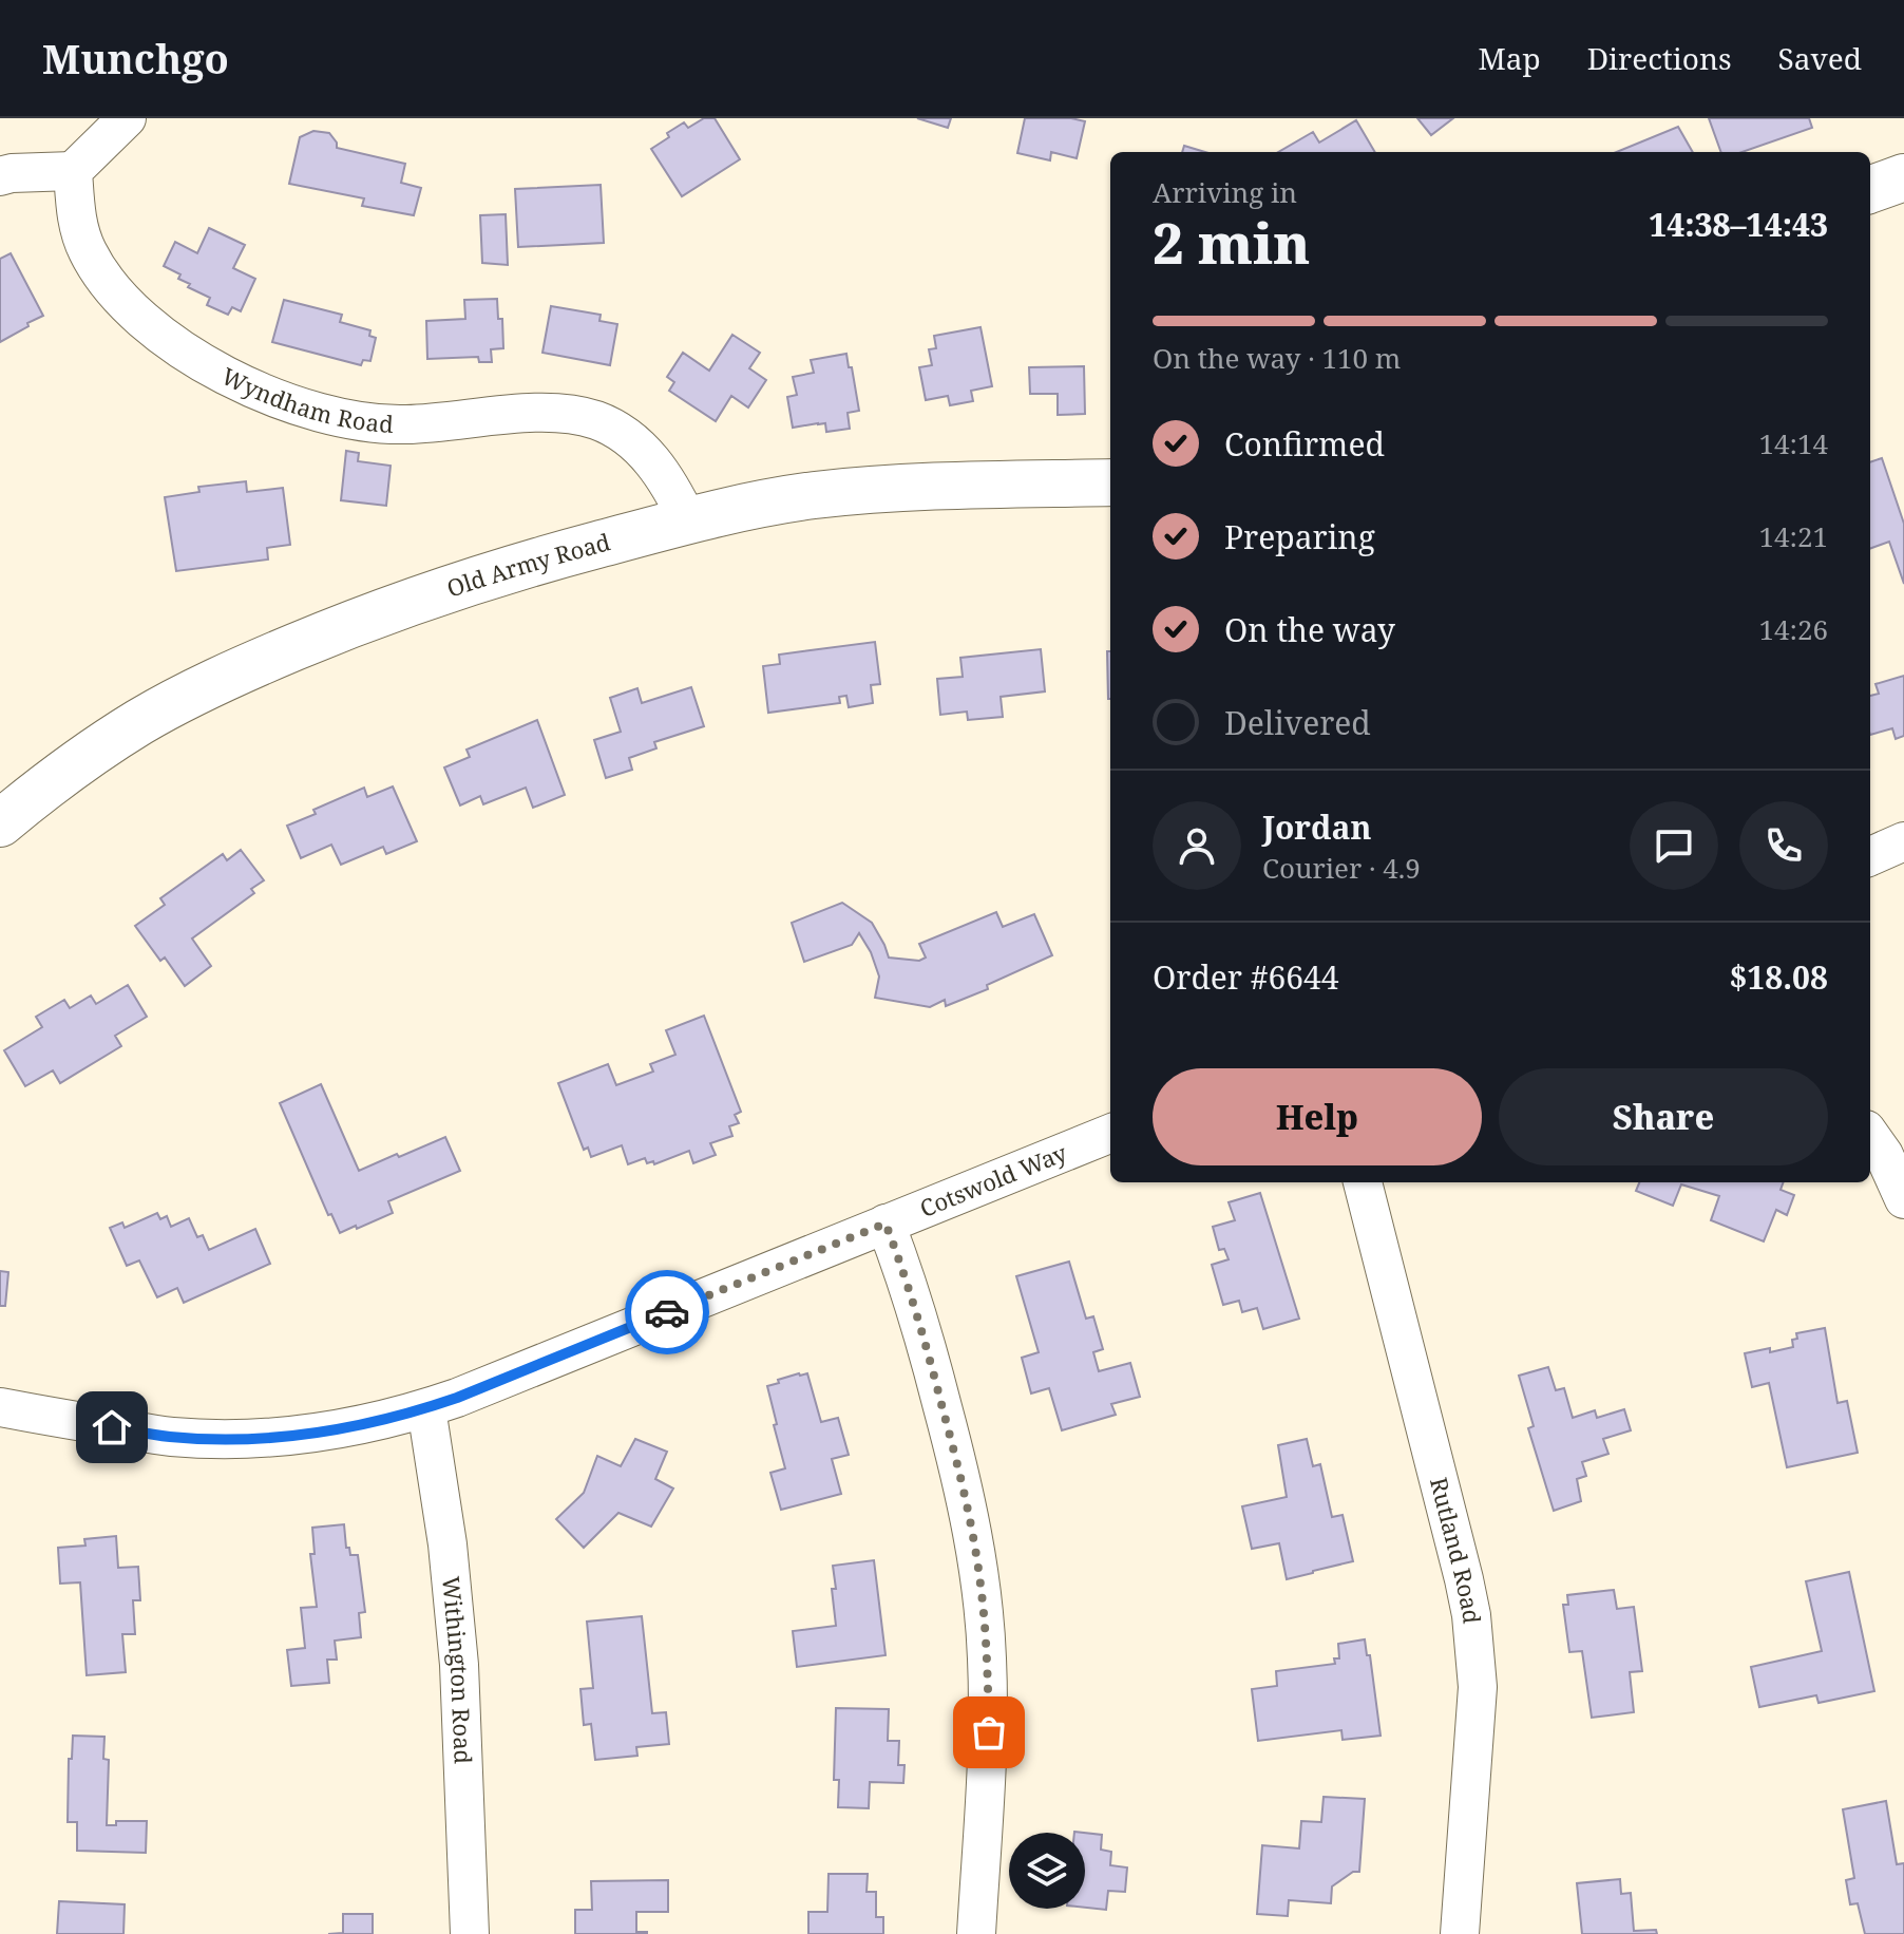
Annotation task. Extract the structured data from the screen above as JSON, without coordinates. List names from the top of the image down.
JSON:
{
  "streets": {
    "street": [
      "Wyndham Road",
      "Old Army Road",
      "Cotswold Way",
      "Rutland Road",
      "Withington Road"
    ]
  },
  "crossings": [
    ["Wyndham Road", "Old Army Road"],
    ["Cotswold Way", "Withington Road"]
  ],
  "page": {
    "header": "Munchgo",
    "nav": ["Map", "Directions", "Saved"],
    "heading": ["2 min", "Arriving in", "14:38–14:43"],
    "panel": [
      "Jordan",
      "Courier · 4.9",
      "Order #6644",
      "$18.08"
    ],
    "bar": "On the way · 110 m",
    "list": [
      ["Confirmed", "14:14"],
      ["Preparing", "14:21"],
      ["On the way", "14:26"],
      "Delivered"
    ],
    "buttons": ["Help", "Share"]
  }
}
